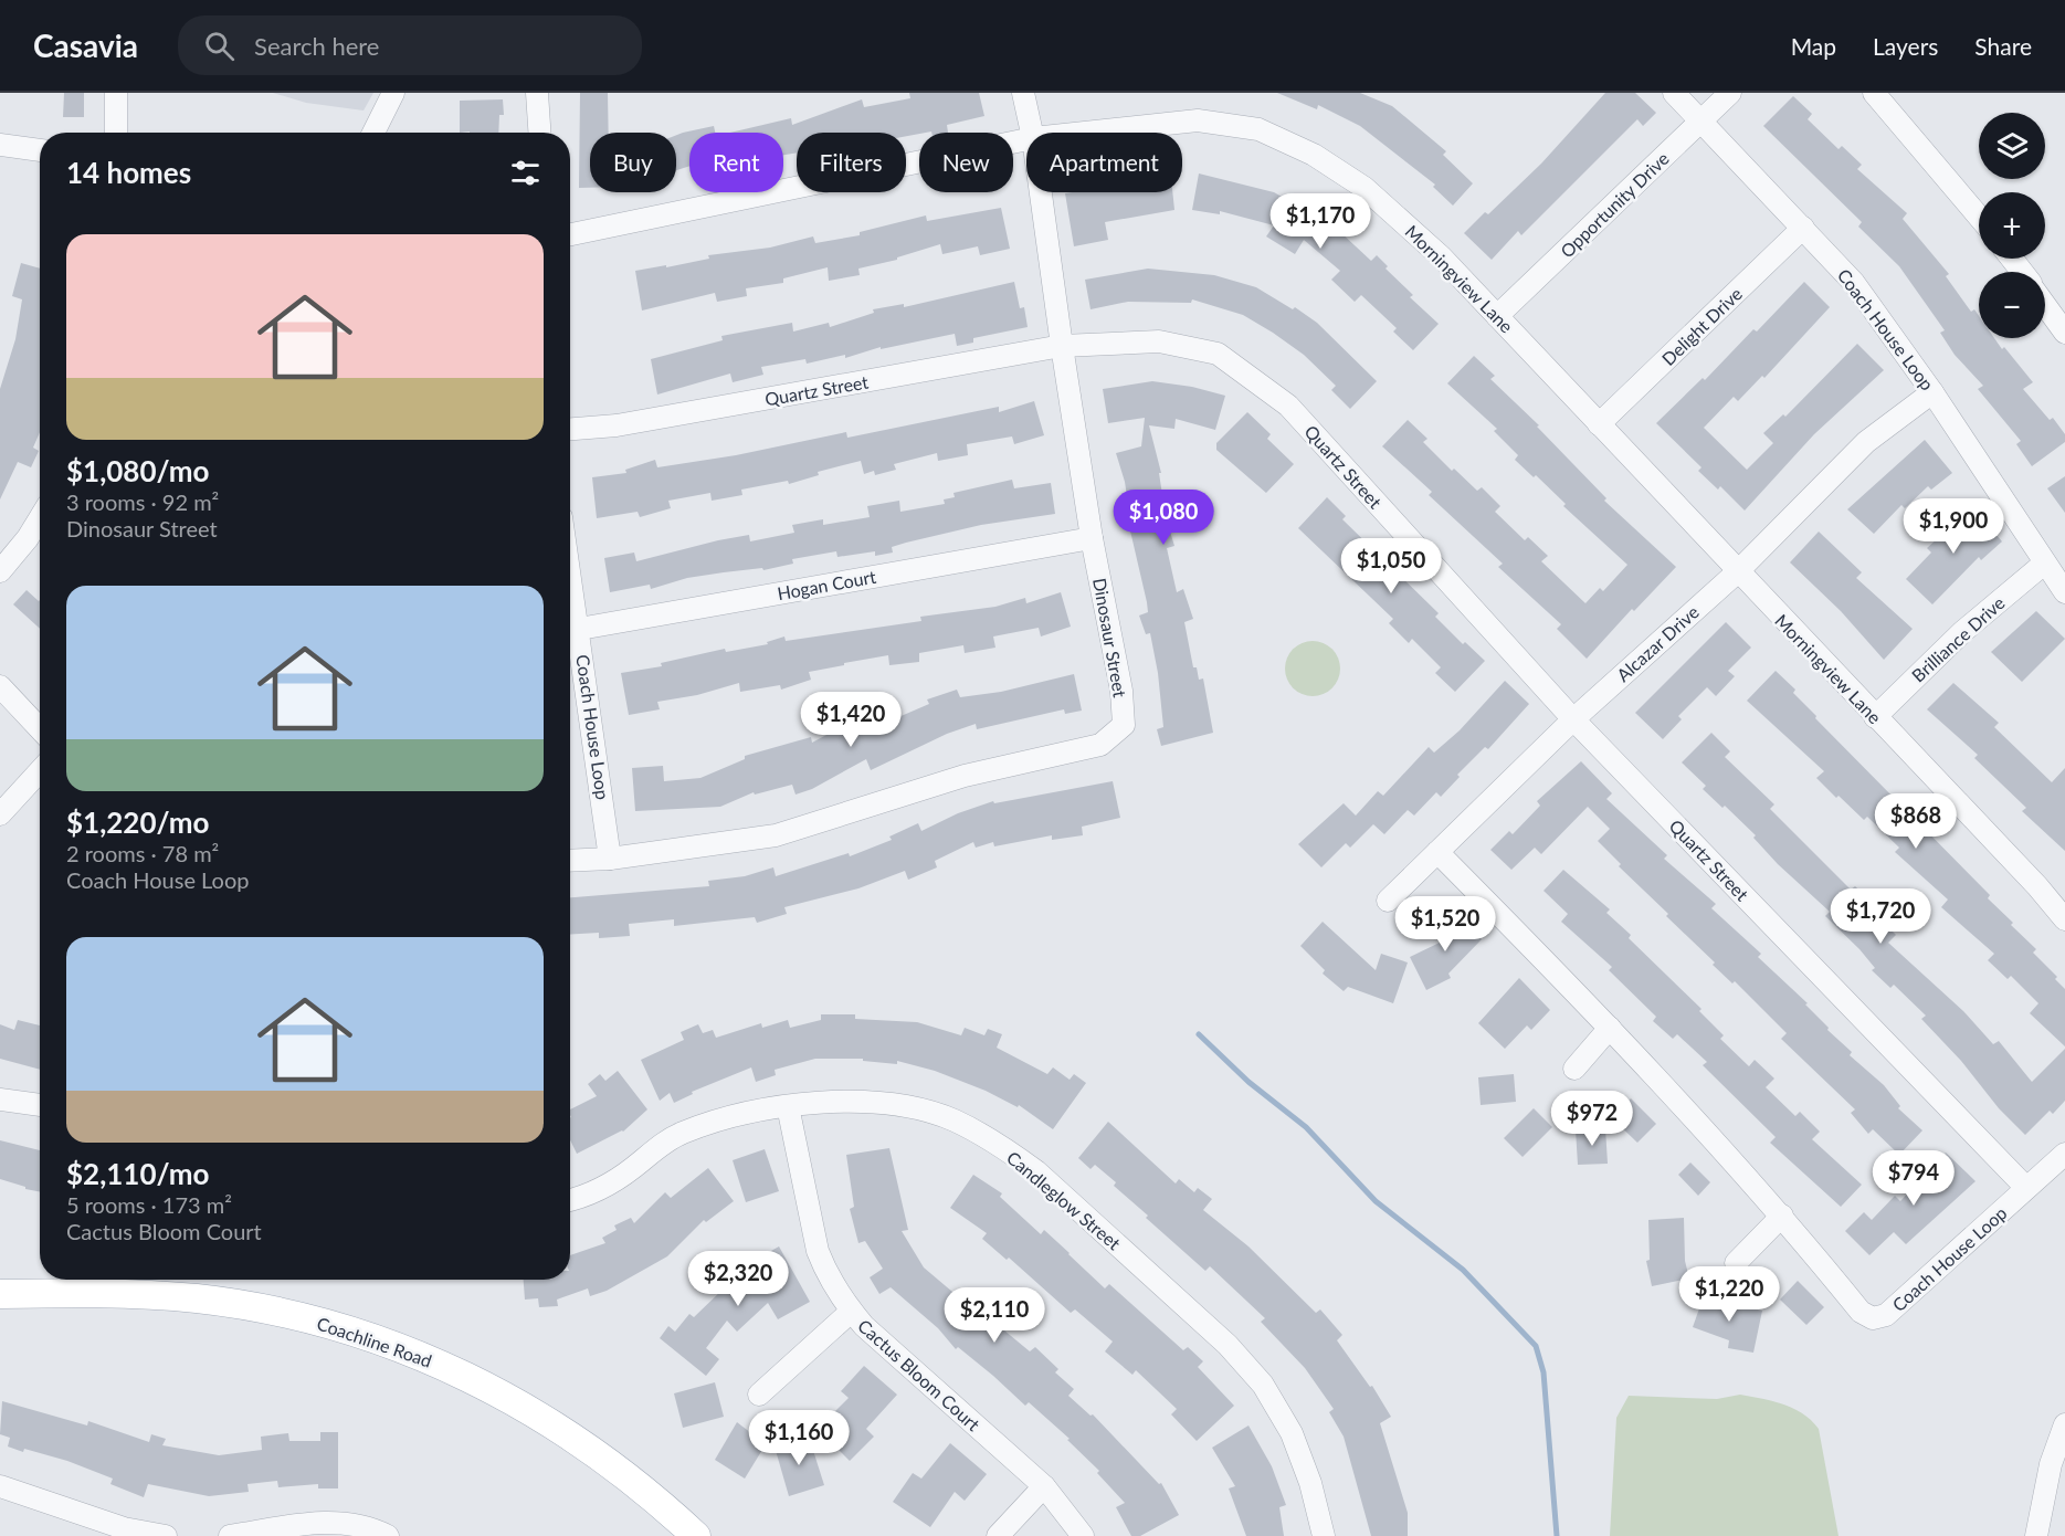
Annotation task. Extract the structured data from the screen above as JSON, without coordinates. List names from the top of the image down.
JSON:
{
  "streets": {
    "main road": ["Coachline Road"],
    "street": [
      "Opportunity Drive",
      "Morningview Lane",
      "Delight Drive",
      "Coach House Loop",
      "Quartz Street",
      "Hogan Court",
      "Dinosaur Street",
      "Brilliance Drive",
      "Alcazar Drive",
      "Candleglow Street",
      "Cactus Bloom Court"
    ]
  },
  "crossings": [
    ["Opportunity Drive", "Morningview Lane"],
    ["Opportunity Drive", "Coach House Loop"],
    ["Morningview Lane", "Delight Drive"],
    ["Morningview Lane", "Brilliance Drive"],
    ["Morningview Lane", "Alcazar Drive"],
    ["Delight Drive", "Coach House Loop"],
    ["Coach House Loop", "Quartz Street"],
    ["Coach House Loop", "Hogan Court"],
    ["Coach House Loop", "Dinosaur Street"],
    ["Coach House Loop", "Brilliance Drive"],
    ["Coach House Loop", "Alcazar Drive"],
    ["Quartz Street", "Dinosaur Street"],
    ["Quartz Street", "Alcazar Drive"],
    ["Hogan Court", "Dinosaur Street"],
    ["Candleglow Street", "Cactus Bloom Court"]
  ],
  "page": {
    "header": "Casavia",
    "search": "Search here",
    "nav": ["Map", "Layers", "Share"],
    "map_buttons": ["+", "−"],
    "chip": [
      "Buy",
      "Rent",
      "Filters",
      "New",
      "Apartment"
    ],
    "heading": "14 homes",
    "price": [
      "$1,170",
      "$1,080",
      "$1,900",
      "$1,050",
      "$1,420",
      "$868",
      "$1,720",
      "$1,520",
      "$972",
      "$794",
      "$2,320",
      "$1,220",
      "$2,110",
      "$1,160"
    ],
    "list": [
      {
        "name": "$1,080/mo",
        "note": "3 rooms · 92 m² · Dinosaur Street"
      },
      {
        "name": "$1,220/mo",
        "note": "2 rooms · 78 m² · Coach House Loop"
      },
      {
        "name": "$2,110/mo",
        "note": "5 rooms · 173 m² · Cactus Bloom Court"
      }
    ]
  }
}
